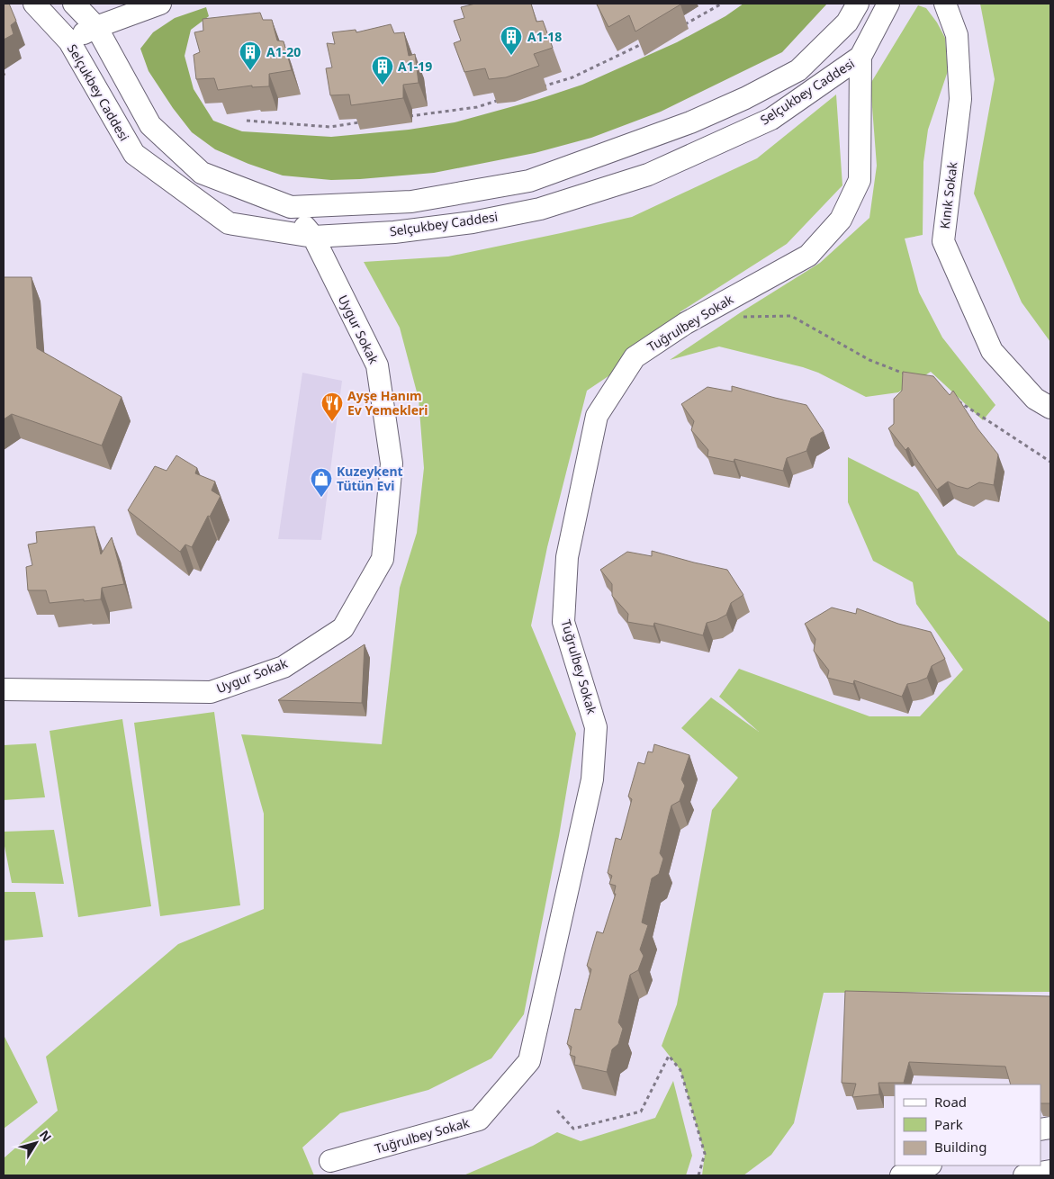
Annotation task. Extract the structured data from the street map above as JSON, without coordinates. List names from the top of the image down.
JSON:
{
  "streets": {
    "street": [
      "Selçukbey Caddesi",
      "Kınık Sokak",
      "Tuğrulbey Sokak",
      "Uygur Sokak"
    ]
  },
  "crossings": [
    ["Selçukbey Caddesi", "Tuğrulbey Sokak"],
    ["Selçukbey Caddesi", "Uygur Sokak"]
  ],
  "places": {
    "building": ["A1-18", "A1-20", "A1-19"],
    "restaurant": ["Ayşe Hanım Ev Yemekleri"],
    "shop": ["Kuzeykent Tütün Evi"]
  },
  "legend": ["Road", "Park", "Building"],
  "north": "top right"
}
